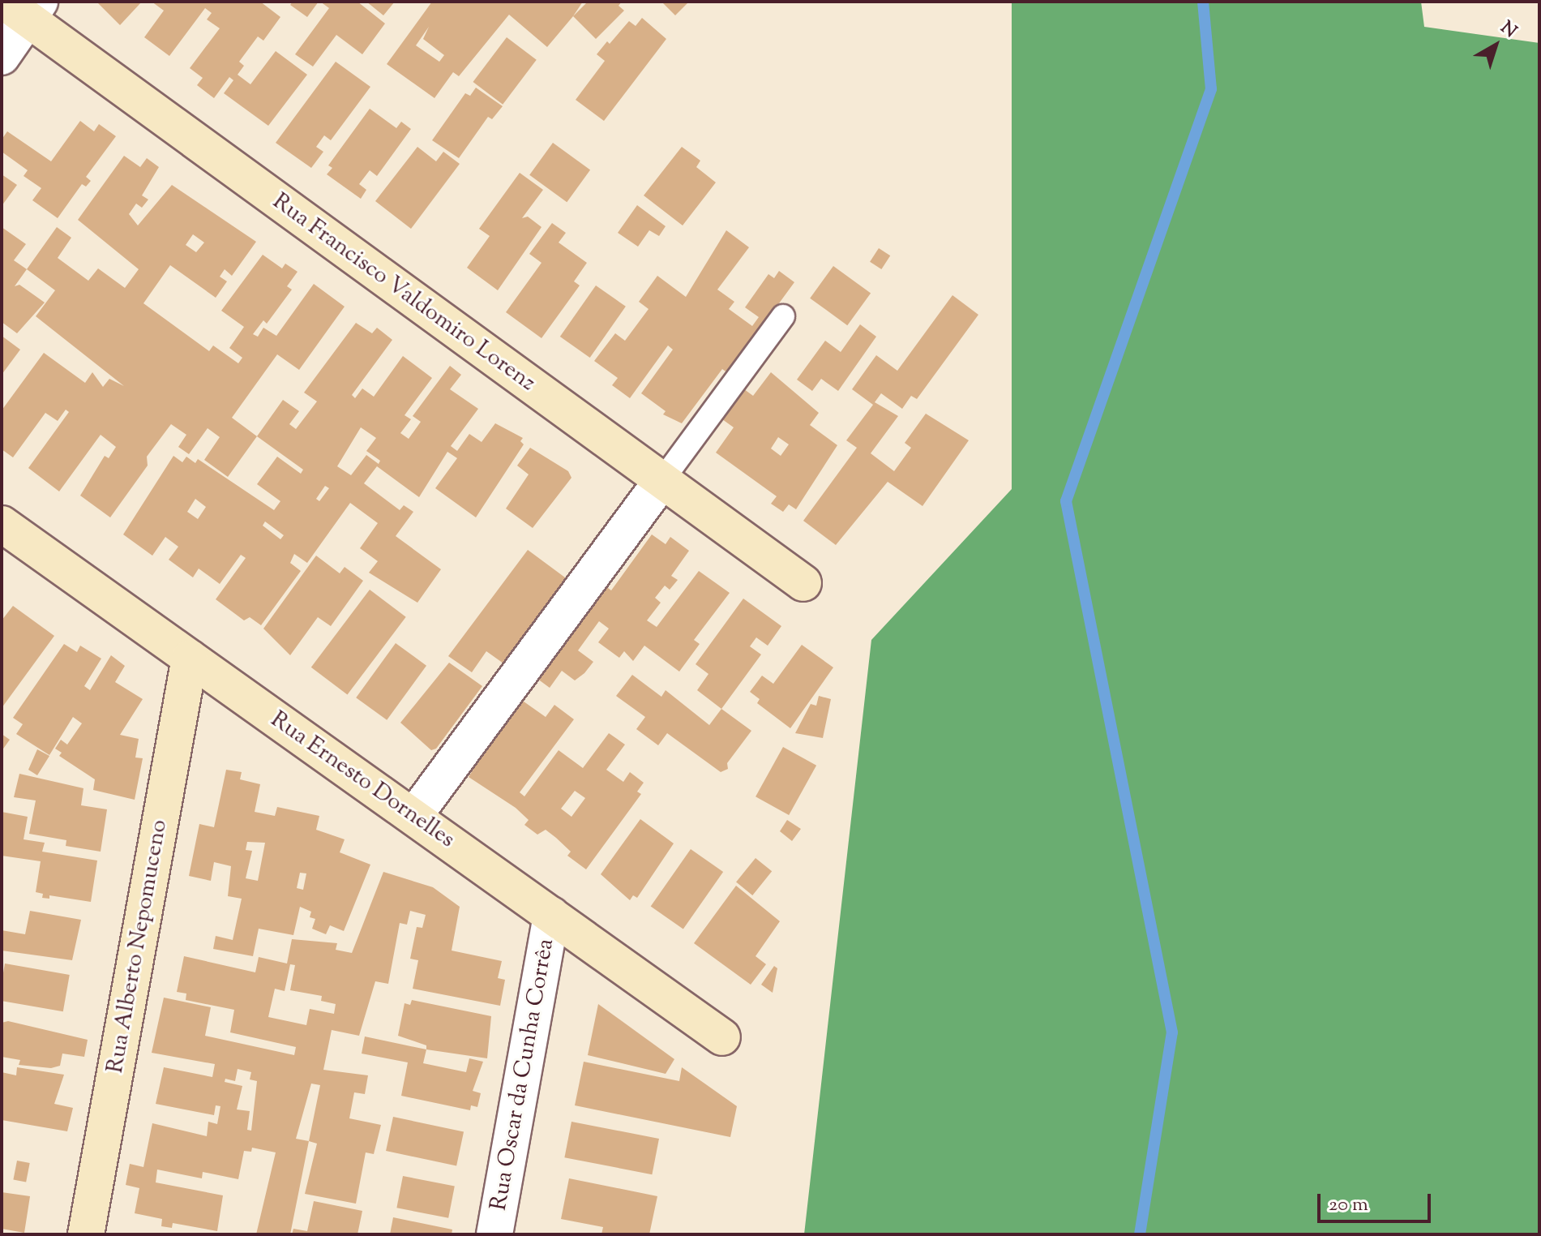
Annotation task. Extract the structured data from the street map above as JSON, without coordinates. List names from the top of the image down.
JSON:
{
  "streets": {
    "street": [
      "Rua Francisco Valdomiro Lorenz",
      "Rua Ernesto Dornelles",
      "Rua Alberto Nepomuceno",
      "Rua Oscar da Cunha Corrêa"
    ]
  },
  "crossings": [
    ["Rua Ernesto Dornelles", "Rua Alberto Nepomuceno"],
    ["Rua Ernesto Dornelles", "Rua Oscar da Cunha Corrêa"]
  ],
  "scale_bar": "20 m",
  "north": "top right"
}
